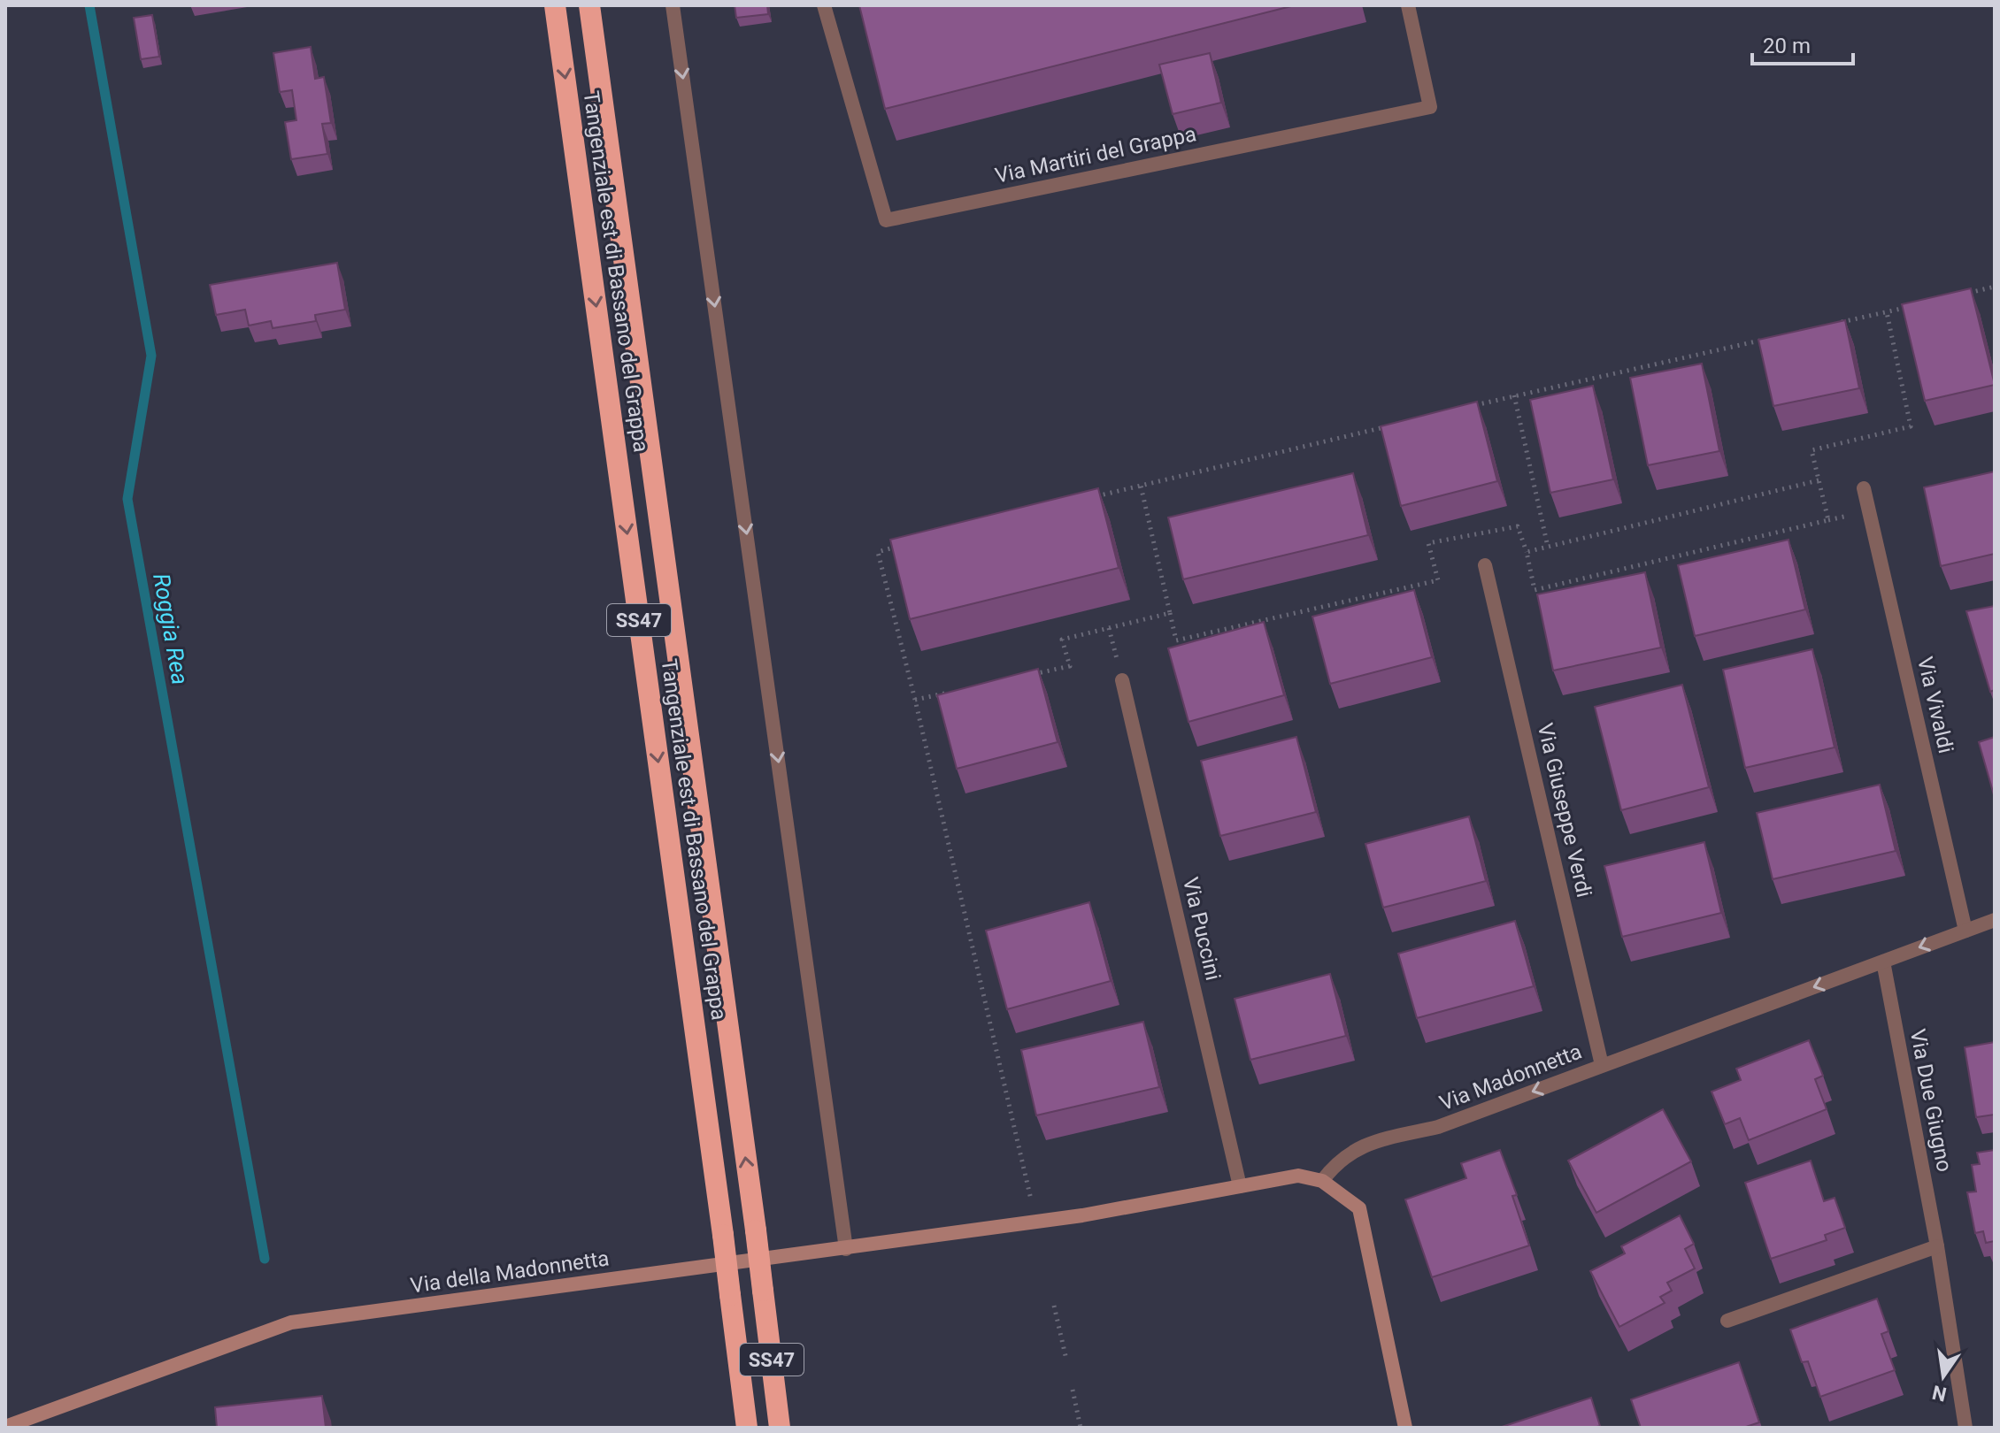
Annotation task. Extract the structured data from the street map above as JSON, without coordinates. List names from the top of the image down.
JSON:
{
  "streets": {
    "highway": ["Tangenziale est di Bassano del Grappa", "SS47"],
    "street": [
      "Via Martiri del Grappa",
      "Via Vivaldi",
      "Via Giuseppe Verdi",
      "Via Puccini",
      "Via Madonnetta",
      "Via Due Giugno",
      "Via della Madonnetta"
    ]
  },
  "crossings": [
    ["Via Vivaldi", "Via Madonnetta"],
    ["Via Giuseppe Verdi", "Via Madonnetta"],
    ["Via Madonnetta", "Via Due Giugno"]
  ],
  "one_way": ["Via Madonnetta"],
  "water": ["Roggia Rea"],
  "scale_bar": "20 m",
  "north": "bottom"
}
